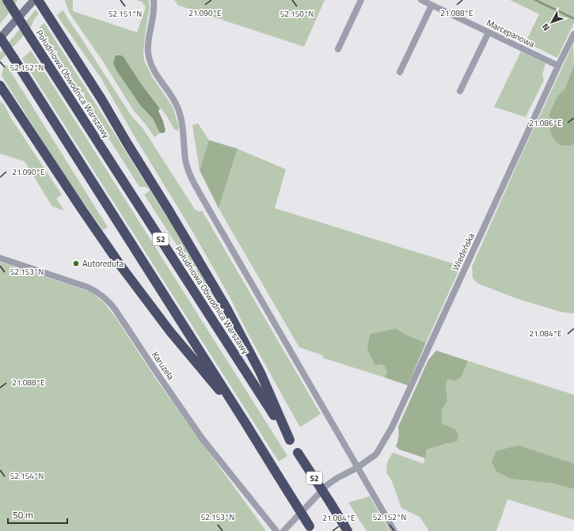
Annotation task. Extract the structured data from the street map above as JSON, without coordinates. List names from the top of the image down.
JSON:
{
  "streets": {
    "highway": ["Południowa Obwodnica Warszawy", "S2"],
    "street": ["Marcepanowa", "Wiedeńska", "Karuzela"]
  },
  "crossings": [
    ["Marcepanowa", "Wiedeńska"]
  ],
  "places": ["Autoreduta"],
  "scale_bar": "50 m",
  "north": "bottom left",
  "coordinates": [
    "21.090°E",
    "21.088°E",
    "52.151°N",
    "52.150°N",
    "52.152°N",
    "21.086°E",
    "52.153°N",
    "21.084°E",
    "52.154°N"
  ]
}
